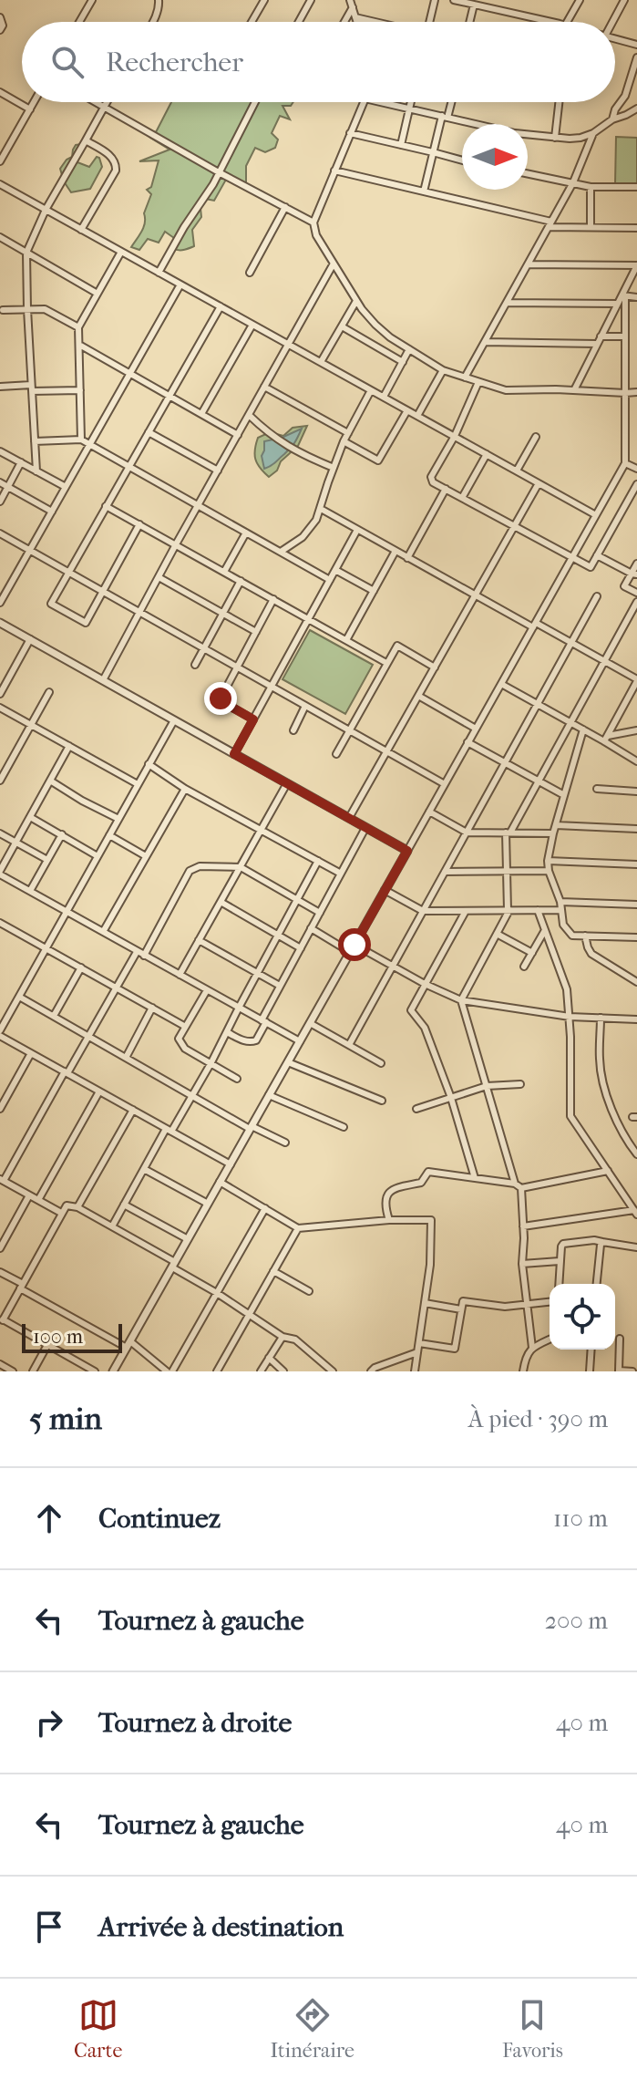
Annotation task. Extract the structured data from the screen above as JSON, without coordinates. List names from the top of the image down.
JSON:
{
  "scale_bar": "100 m",
  "north": "right",
  "page": {
    "search": "Rechercher",
    "scale": "100 m",
    "heading": ["5 min", "À pied · 390 m"],
    "list": [
      ["Continuez", "110 m"],
      ["Tournez à gauche", "200 m"],
      ["Tournez à droite", "40 m"],
      ["Tournez à gauche", "40 m"],
      "Arrivée à destination"
    ],
    "nav": ["Carte", "Itinéraire", "Favoris"]
  }
}
